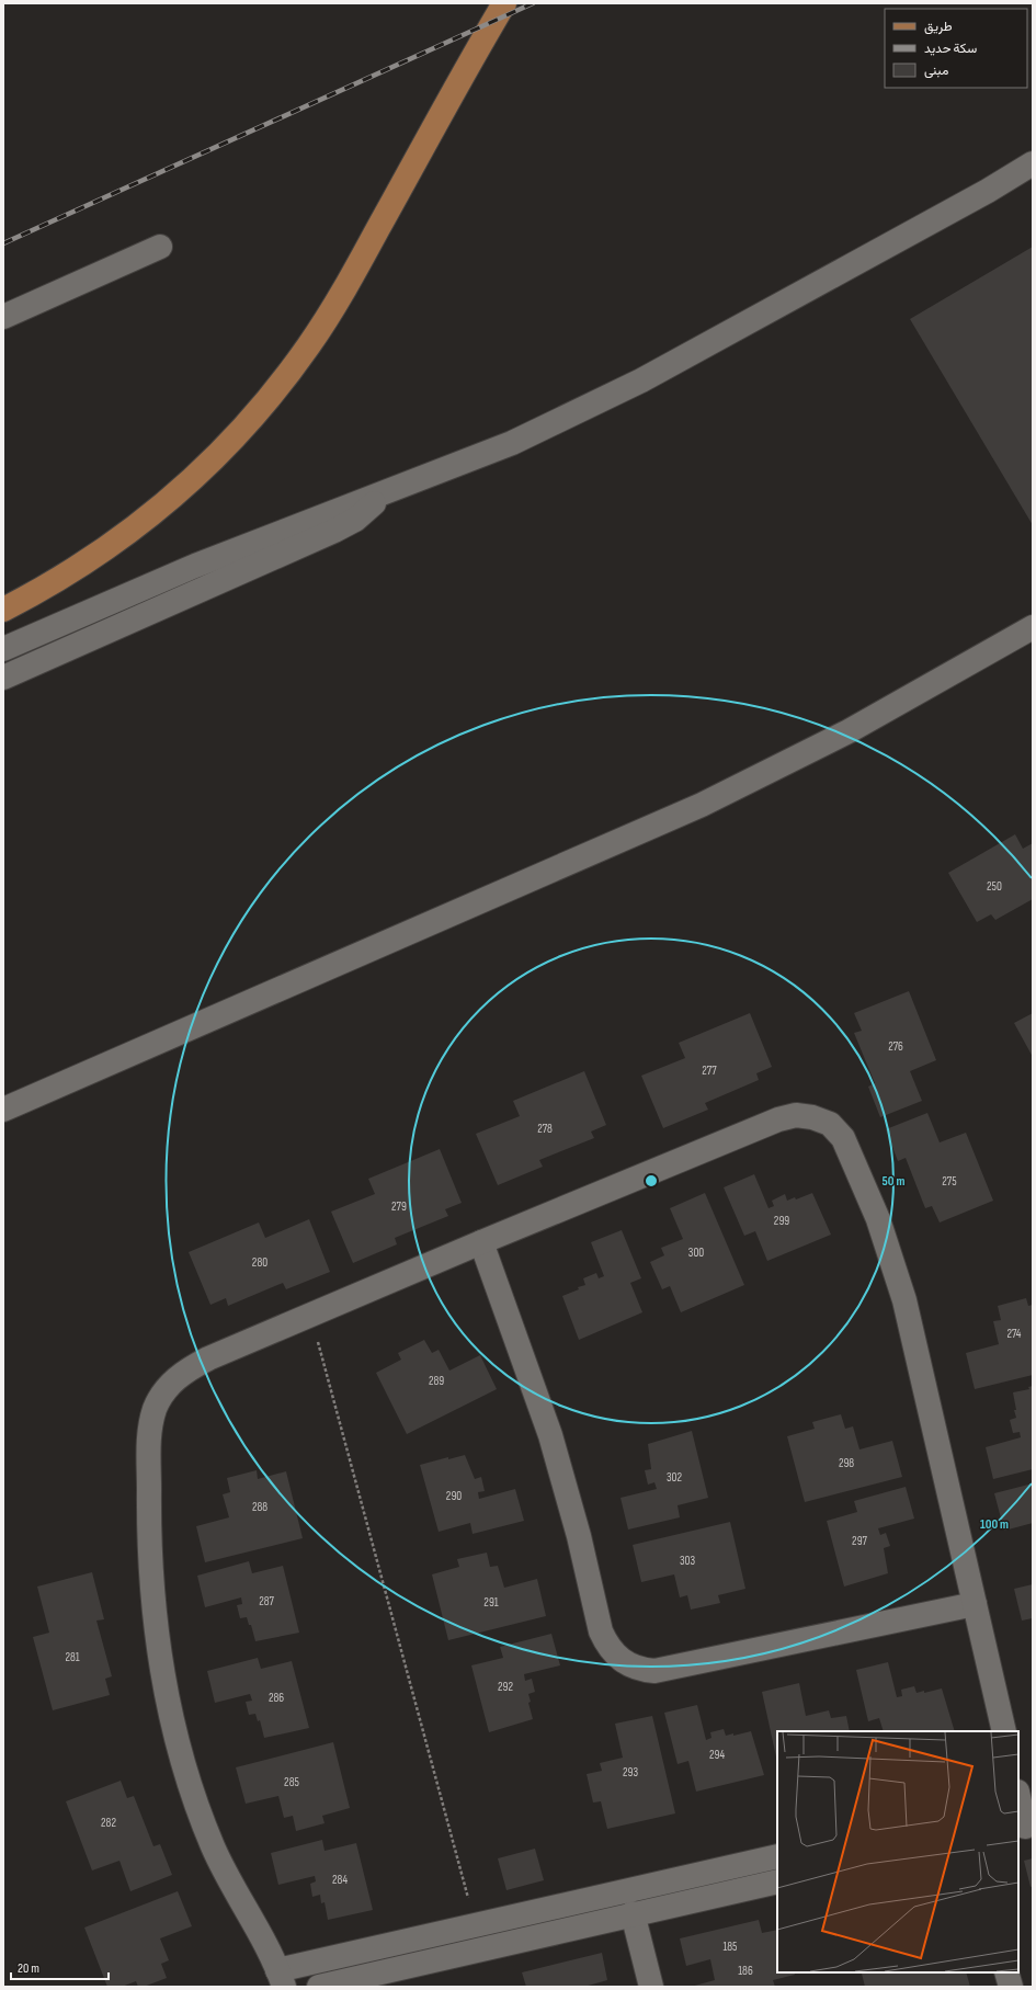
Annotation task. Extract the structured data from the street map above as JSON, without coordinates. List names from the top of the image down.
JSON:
{
  "house_numbers": [
    "250",
    "276",
    "277",
    "278",
    "275",
    "279",
    "299",
    "300",
    "280",
    "274",
    "289",
    "298",
    "302",
    "290",
    "288",
    "297",
    "303",
    "287",
    "291",
    "281",
    "292",
    "286",
    "294",
    "293",
    "285",
    "282",
    "284",
    "185",
    "186"
  ],
  "legend": ["طريق", "سكة حديد", "مبنى"],
  "scale_bar": "20 m",
  "rings": ["50 m", "100 m"]
}
